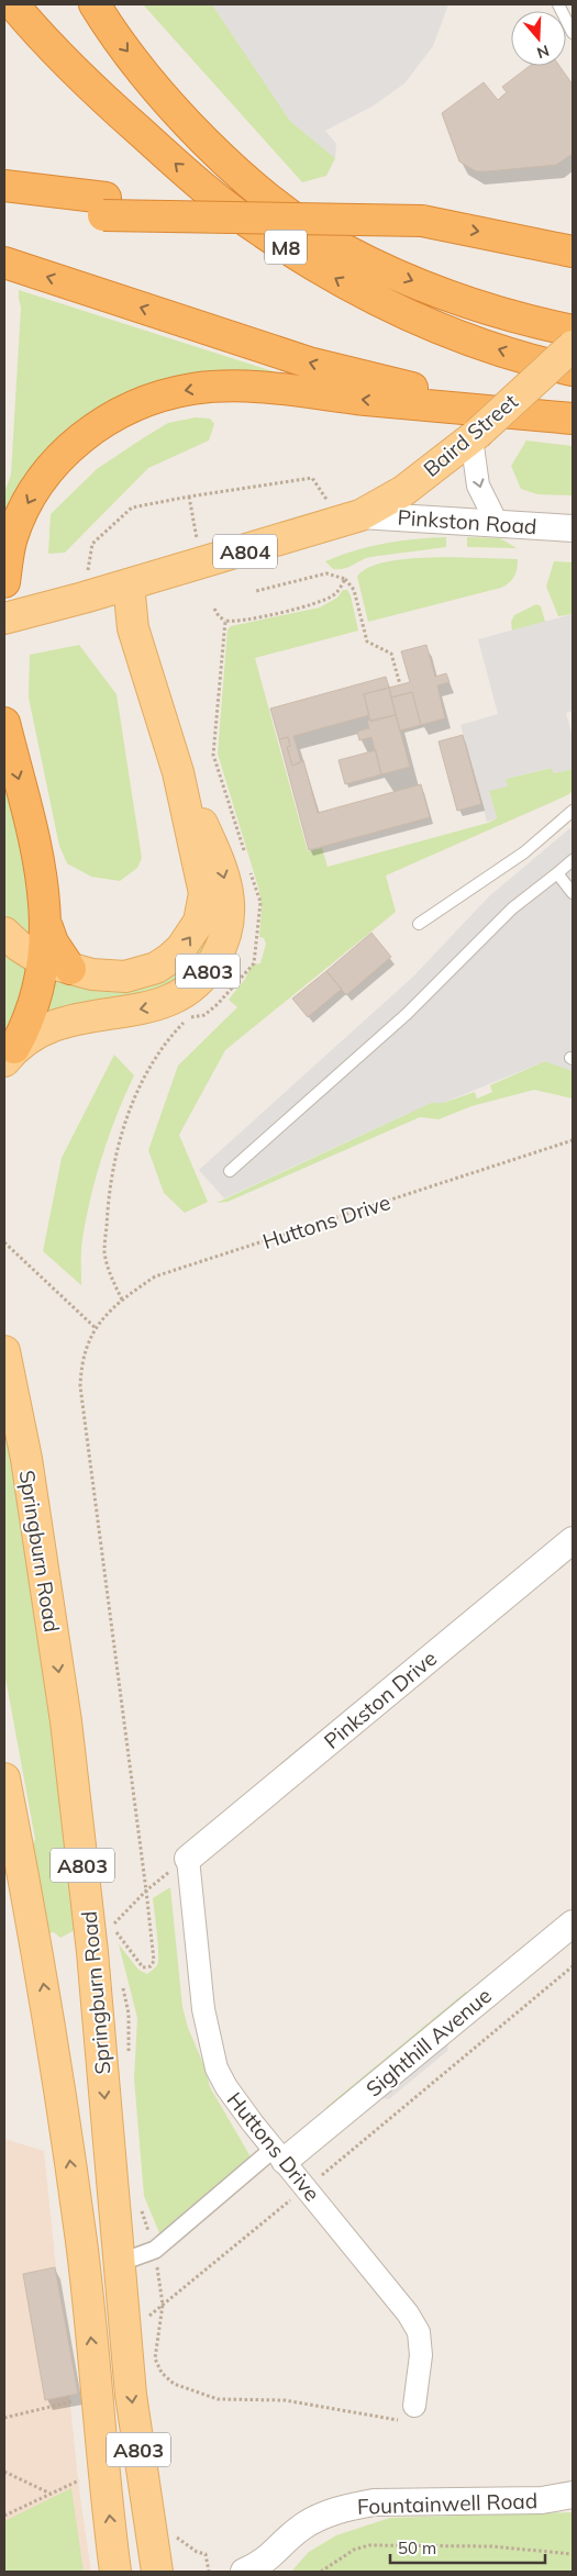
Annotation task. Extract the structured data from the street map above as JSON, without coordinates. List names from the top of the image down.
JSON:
{
  "streets": {
    "highway": ["M8"],
    "main road": [
      "Baird Street",
      "A804",
      "A803",
      "Springburn Road"
    ],
    "street": [
      "Pinkston Road",
      "Huttons Drive",
      "Pinkston Drive",
      "Sighthill Avenue",
      "Fountainwell Road"
    ]
  },
  "crossings": [
    ["Baird Street", "Pinkston Road"],
    ["Baird Street", "A804"],
    ["Pinkston Road", "A804"],
    ["A804", "A803"],
    ["Huttons Drive", "Pinkston Drive"],
    ["Huttons Drive", "Sighthill Avenue"],
    ["Springburn Road", "Sighthill Avenue"]
  ],
  "scale_bar": "50 m",
  "north": "bottom"
}
